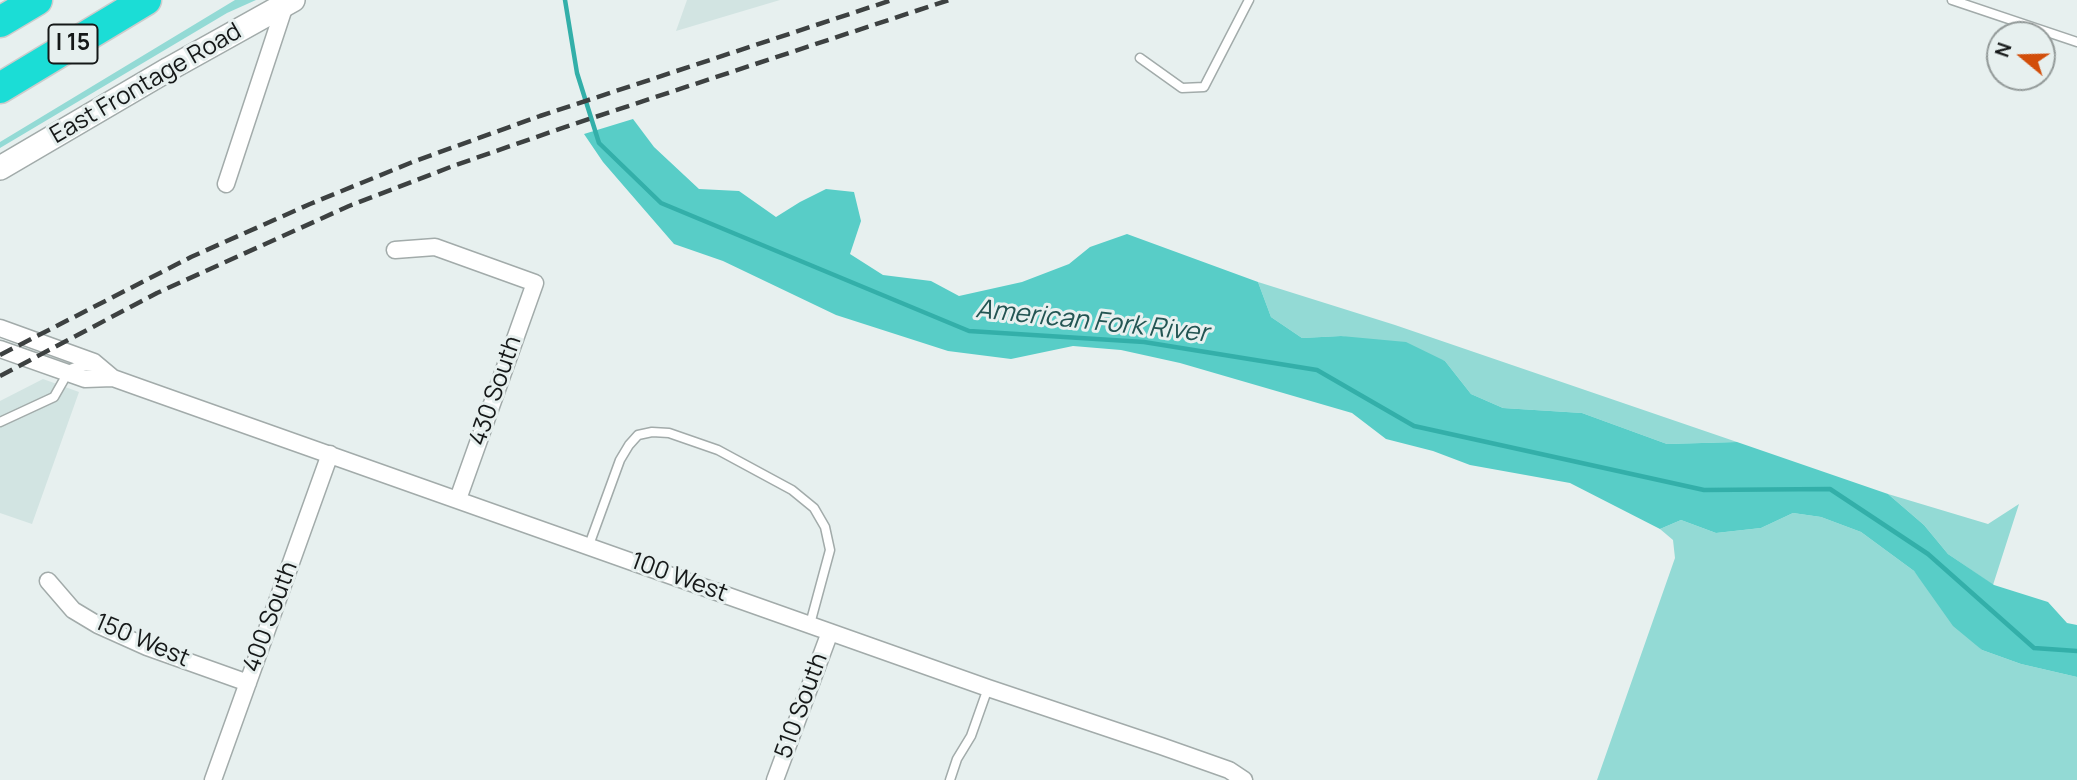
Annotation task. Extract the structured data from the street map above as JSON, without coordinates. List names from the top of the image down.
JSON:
{
  "streets": {
    "highway": ["I 15"],
    "street": [
      "East Frontage Road",
      "430 South",
      "100 West",
      "400 South",
      "150 West",
      "510 South"
    ]
  },
  "crossings": [
    ["430 South", "100 West"],
    ["100 West", "400 South"],
    ["100 West", "510 South"],
    ["400 South", "150 West"]
  ],
  "water": ["American Fork River"],
  "north": "left"
}
